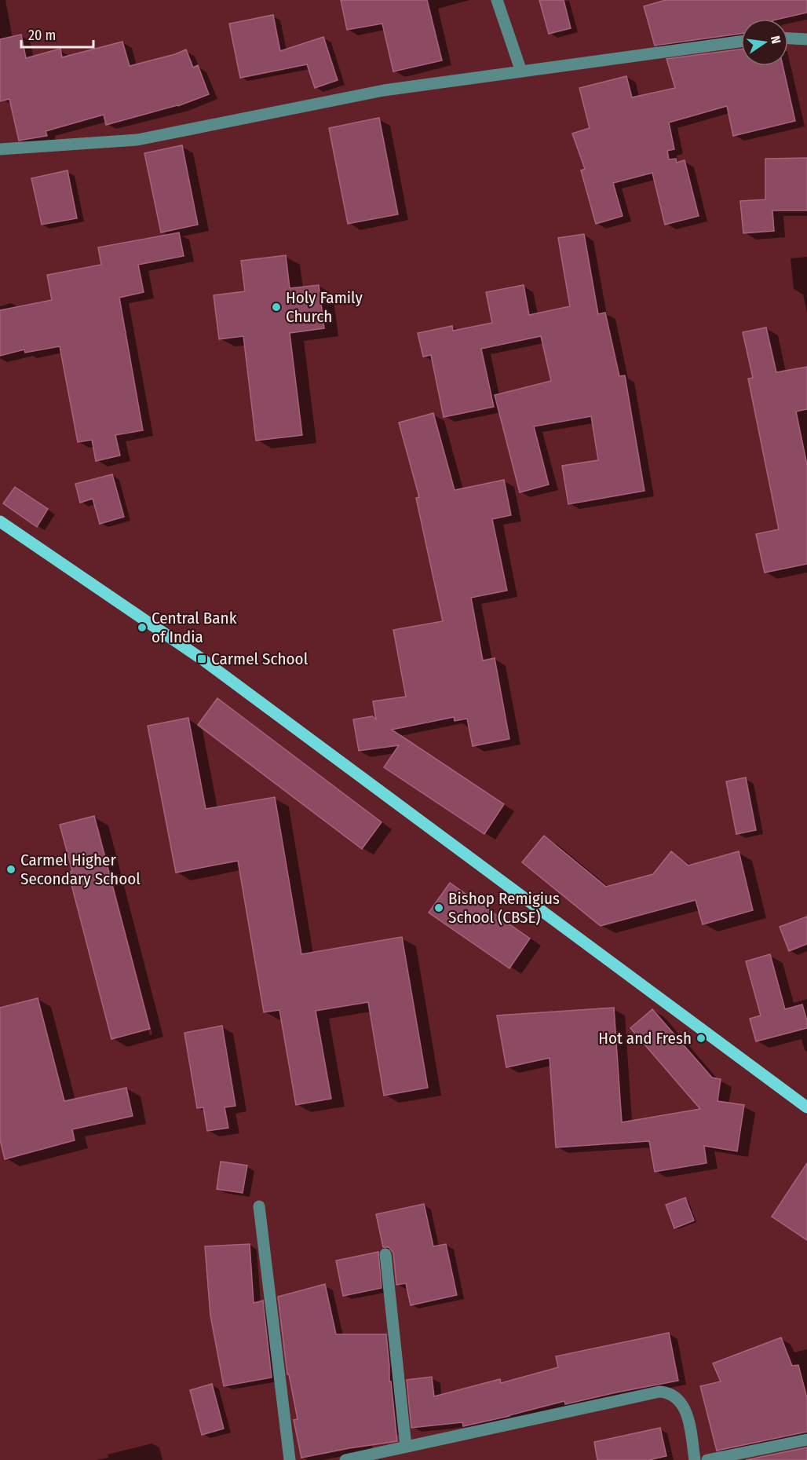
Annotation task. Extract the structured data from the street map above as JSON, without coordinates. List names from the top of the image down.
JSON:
{
  "places": {
    "other": [
      "Holy Family Church",
      "Central Bank of India",
      "Carmel Higher Secondary School",
      "Bishop Remigius School (CBSE)",
      "Hot and Fresh"
    ],
    "transit": ["Carmel School"]
  },
  "scale_bar": "20 m",
  "north": "right"
}
